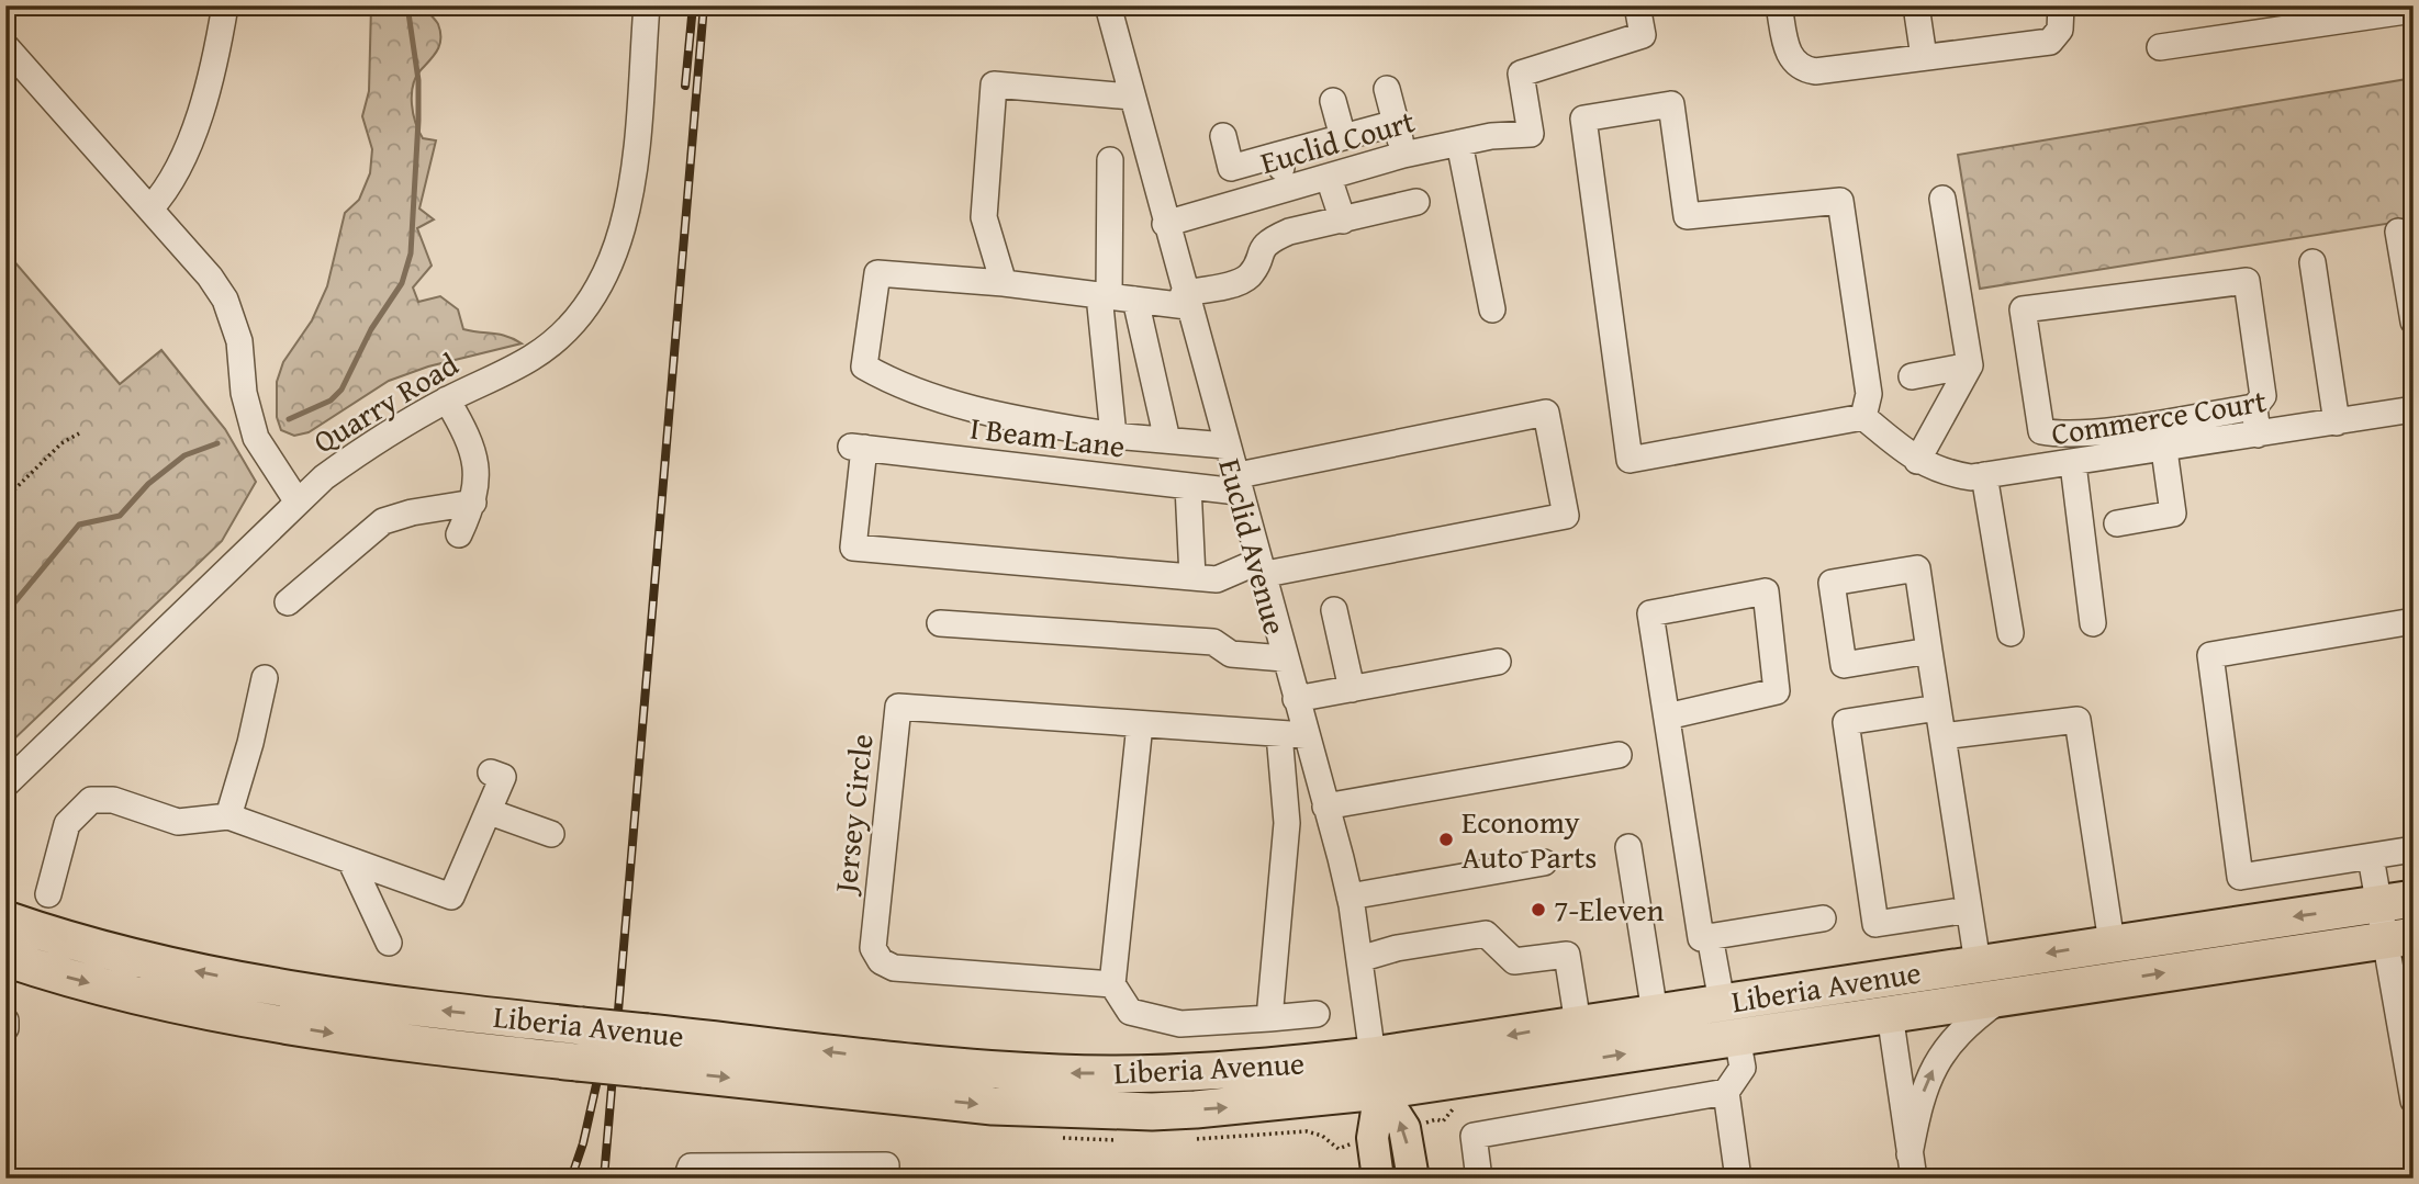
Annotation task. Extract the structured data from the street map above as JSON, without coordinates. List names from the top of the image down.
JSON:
{
  "streets": {
    "highway": ["Liberia Avenue"],
    "main road": ["Euclid Avenue"],
    "street": [
      "Euclid Court",
      "Quarry Road",
      "Commerce Court",
      "I Beam Lane",
      "Jersey Circle"
    ]
  },
  "crossings": [
    ["Euclid Court", "Euclid Avenue"],
    ["I Beam Lane", "Euclid Avenue"],
    ["Euclid Avenue", "Jersey Circle"],
    ["Euclid Avenue", "Liberia Avenue"]
  ],
  "places": ["Economy Auto Parts", "7-Eleven"]
}
